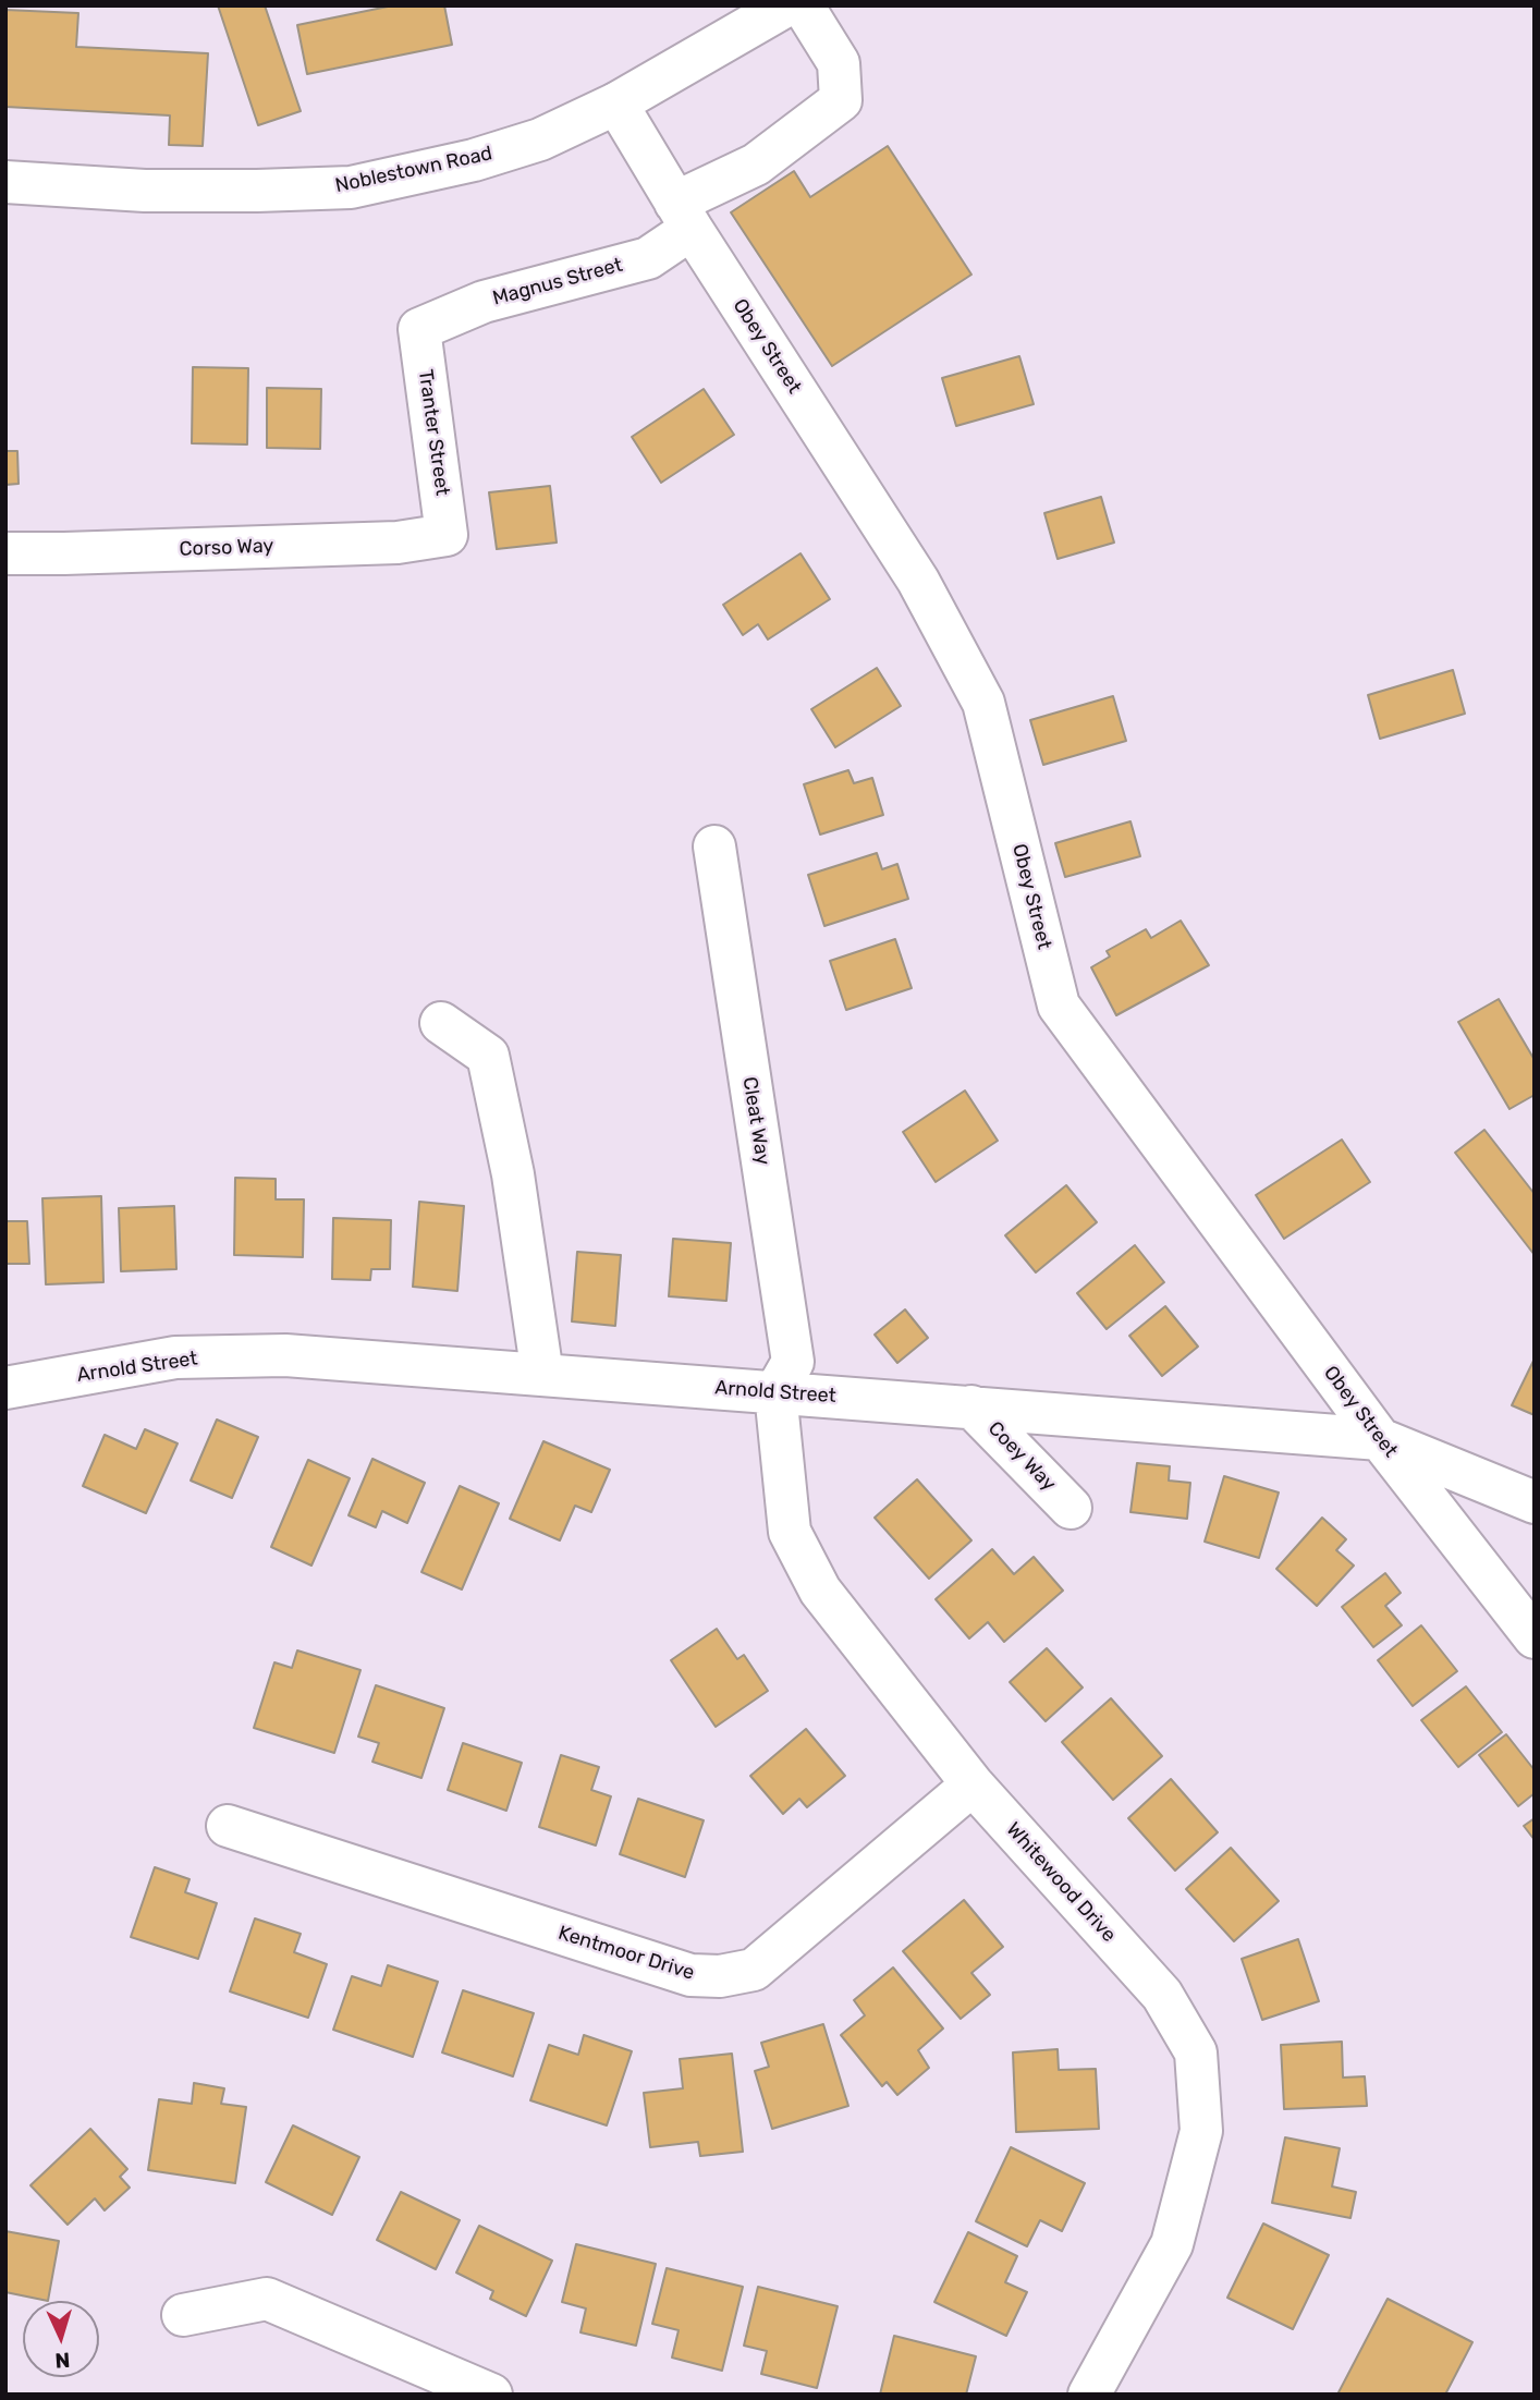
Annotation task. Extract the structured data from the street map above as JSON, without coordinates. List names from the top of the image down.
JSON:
{
  "streets": {
    "street": [
      "Noblestown Road",
      "Magnus Street",
      "Obey Street",
      "Tranter Street",
      "Corso Way",
      "Cleat Way",
      "Arnold Street",
      "Coey Way",
      "Whitewood Drive",
      "Kentmoor Drive"
    ]
  },
  "crossings": [
    ["Noblestown Road", "Obey Street"],
    ["Magnus Street", "Obey Street"],
    ["Magnus Street", "Tranter Street"],
    ["Obey Street", "Arnold Street"],
    ["Tranter Street", "Corso Way"],
    ["Cleat Way", "Arnold Street"],
    ["Cleat Way", "Whitewood Drive"],
    ["Arnold Street", "Coey Way"],
    ["Arnold Street", "Whitewood Drive"],
    ["Whitewood Drive", "Kentmoor Drive"]
  ],
  "north": "bottom"
}
